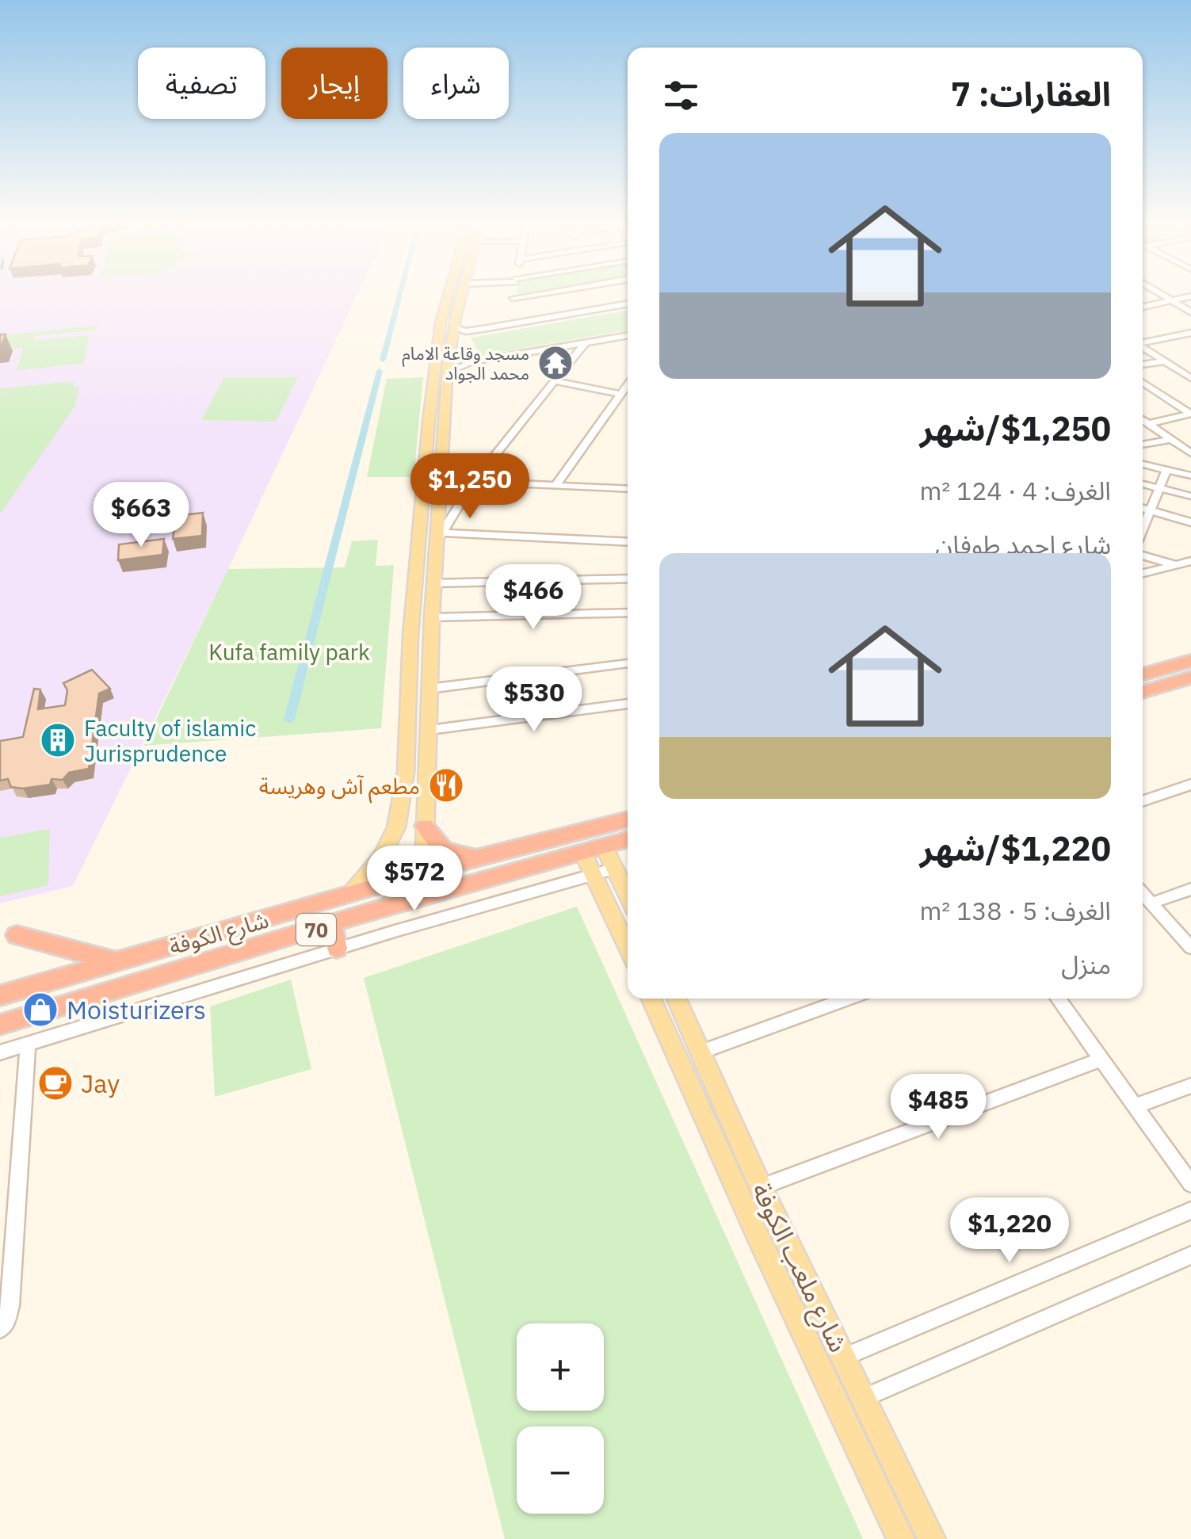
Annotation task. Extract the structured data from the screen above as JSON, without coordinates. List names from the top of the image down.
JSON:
{
  "streets": {
    "highway": ["70", "شارع الكوفة"],
    "main road": ["شارع ملعب الكوفة"]
  },
  "parks": ["Kufa family park"],
  "places": {
    "temple": ["مسجد وقاعة الامام محمد الجواد"],
    "building": ["Faculty of islamic Jurisprudence"],
    "restaurant": ["مطعم آش وهريسة"],
    "shop": ["Moisturizers"],
    "cafe": ["Jay"]
  },
  "page": {
    "chip": ["شراء", "إيجار", "تصفية"],
    "heading": "العقارات: 7",
    "list": [
      {
        "name": "$1,250/شهر",
        "note": "الغرف: 4 · 124 m² · شارع احمد طوفان"
      },
      {
        "name": "$1,220/شهر",
        "note": "الغرف: 5 · 138 m² · منزل"
      }
    ],
    "price": [
      "$1,250",
      "$663",
      "$466",
      "$530",
      "$572",
      "$485",
      "$1,220"
    ],
    "map_buttons": ["+", "−"]
  }
}
